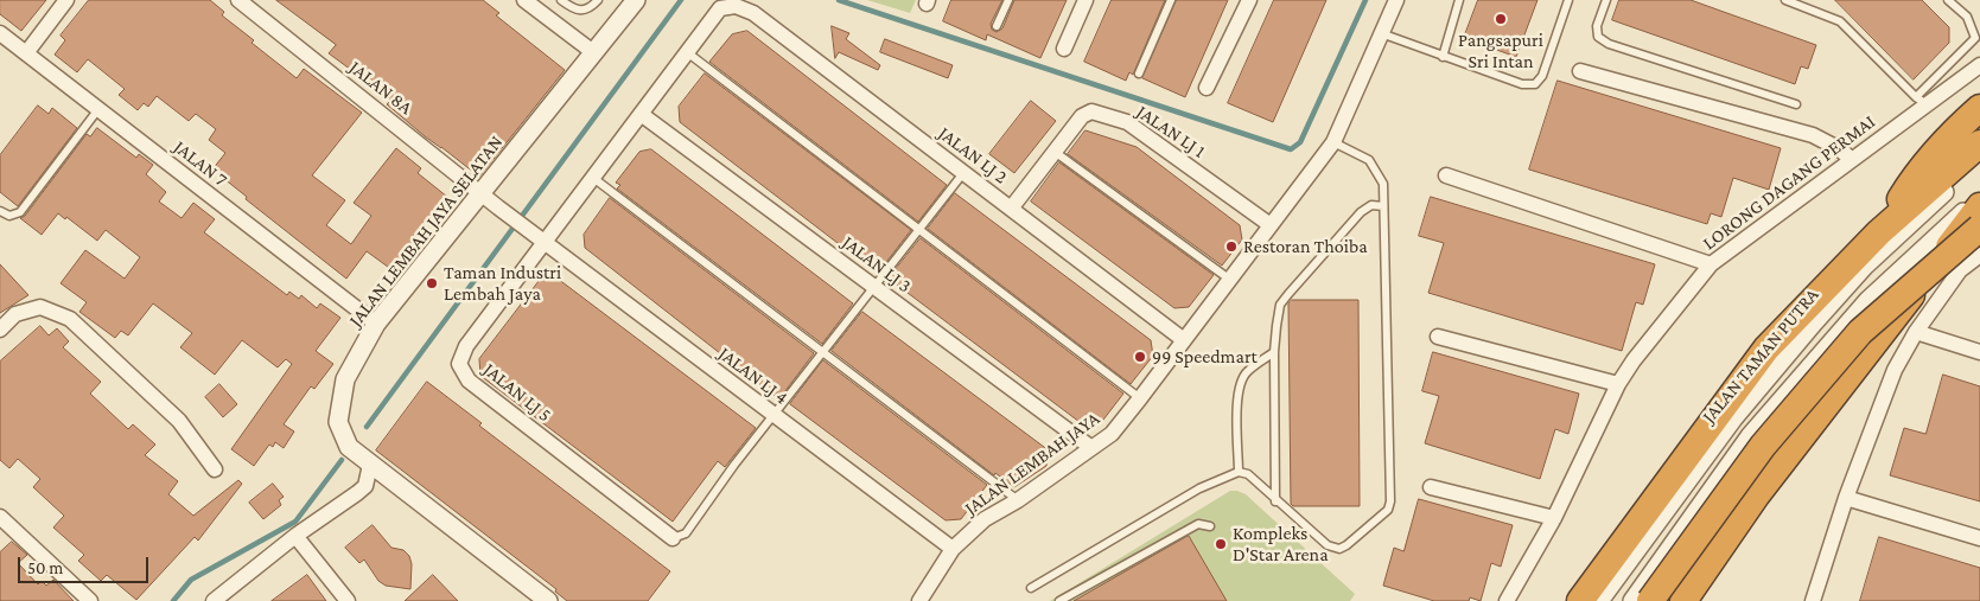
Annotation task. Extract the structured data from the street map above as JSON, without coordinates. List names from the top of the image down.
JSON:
{
  "streets": {
    "street": [
      "JALAN 8A",
      "JALAN LJ 1",
      "JALAN LJ 2",
      "JALAN 7",
      "LORONG DAGANG PERMAI",
      "JALAN LEMBAH JAYA SELATAN",
      "JALAN LJ 3",
      "JALAN TAMAN PUTRA",
      "JALAN LJ 4",
      "JALAN LJ 5",
      "JALAN LEMBAH JAYA"
    ]
  },
  "crossings": [
    ["JALAN 8A", "JALAN LEMBAH JAYA SELATAN"],
    ["JALAN 8A", "JALAN LJ 4"],
    ["JALAN LJ 1", "JALAN LJ 2"],
    ["JALAN LJ 1", "JALAN LEMBAH JAYA"],
    ["JALAN LJ 2", "JALAN LEMBAH JAYA"],
    ["JALAN 7", "JALAN LEMBAH JAYA SELATAN"],
    ["JALAN LJ 3", "JALAN LEMBAH JAYA"],
    ["JALAN LJ 4", "JALAN LJ 5"],
    ["JALAN LJ 4", "JALAN LEMBAH JAYA"]
  ],
  "places": [
    "Pangsapuri Sri Intan",
    "Restoran Thoiba",
    "Taman Industri Lembah Jaya",
    "99 Speedmart",
    "Kompleks D'Star Arena"
  ],
  "scale_bar": "50 m"
}
